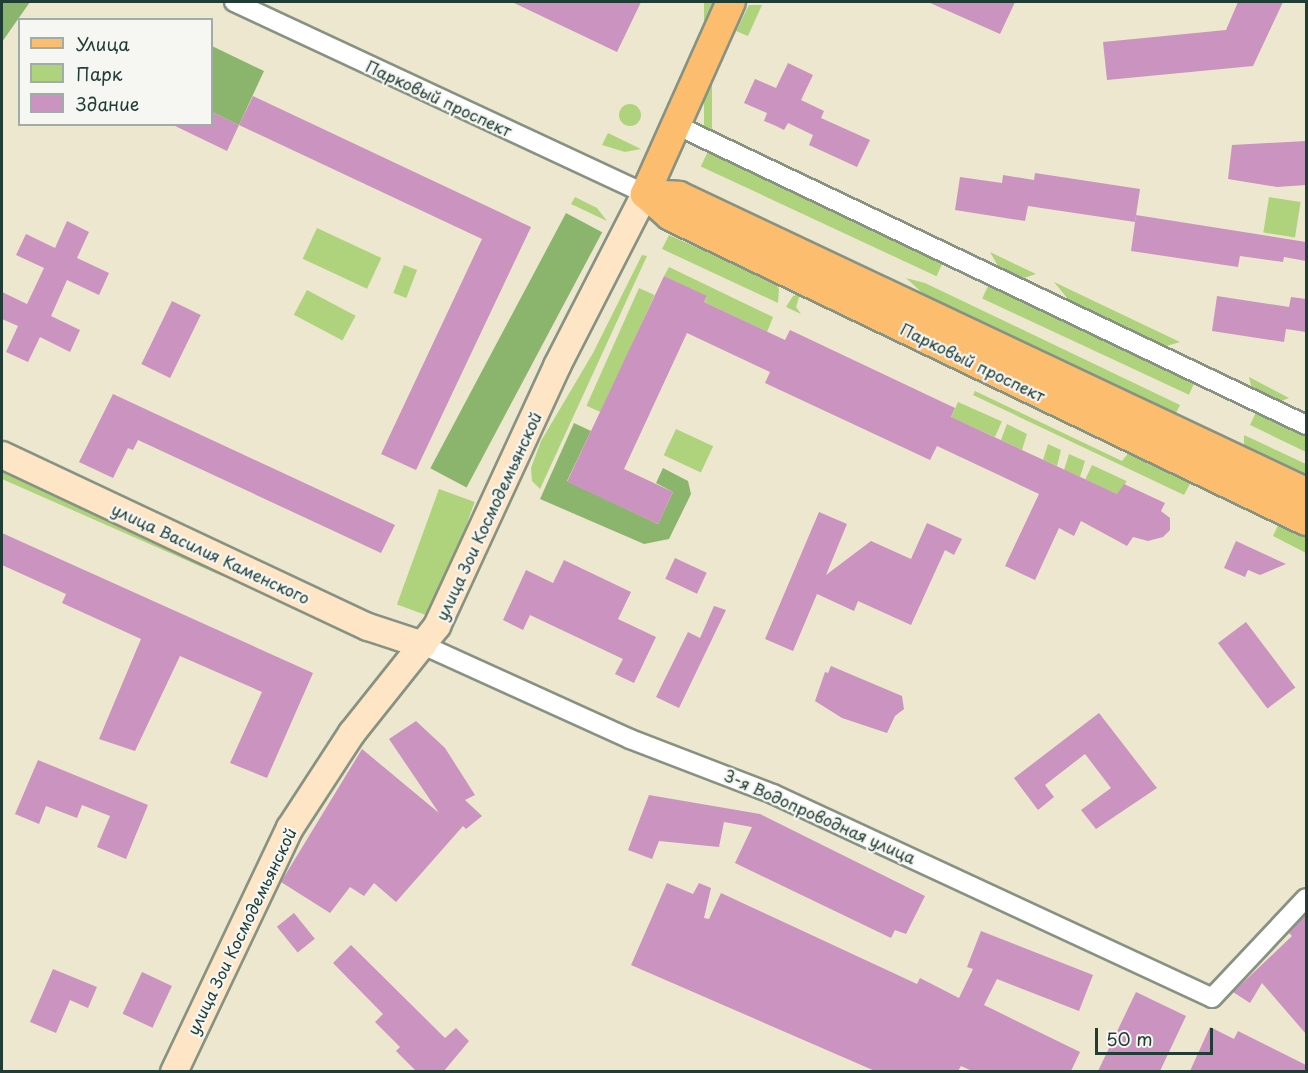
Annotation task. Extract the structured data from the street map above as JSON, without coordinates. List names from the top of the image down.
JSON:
{
  "streets": {
    "main road": ["Парковый проспект", "улица Зои Космодемьянской", "улица Василия Каменского"],
    "street": ["3-я Водопроводная улица"]
  },
  "crossings": [
    ["Парковый проспект", "улица Зои Космодемьянской"],
    ["улица Зои Космодемьянской", "улица Василия Каменского"],
    ["улица Зои Космодемьянской", "3-я Водопроводная улица"],
    ["улица Василия Каменского", "3-я Водопроводная улица"]
  ],
  "legend": ["Улица", "Парк", "Здание"],
  "scale_bar": "50 m"
}
